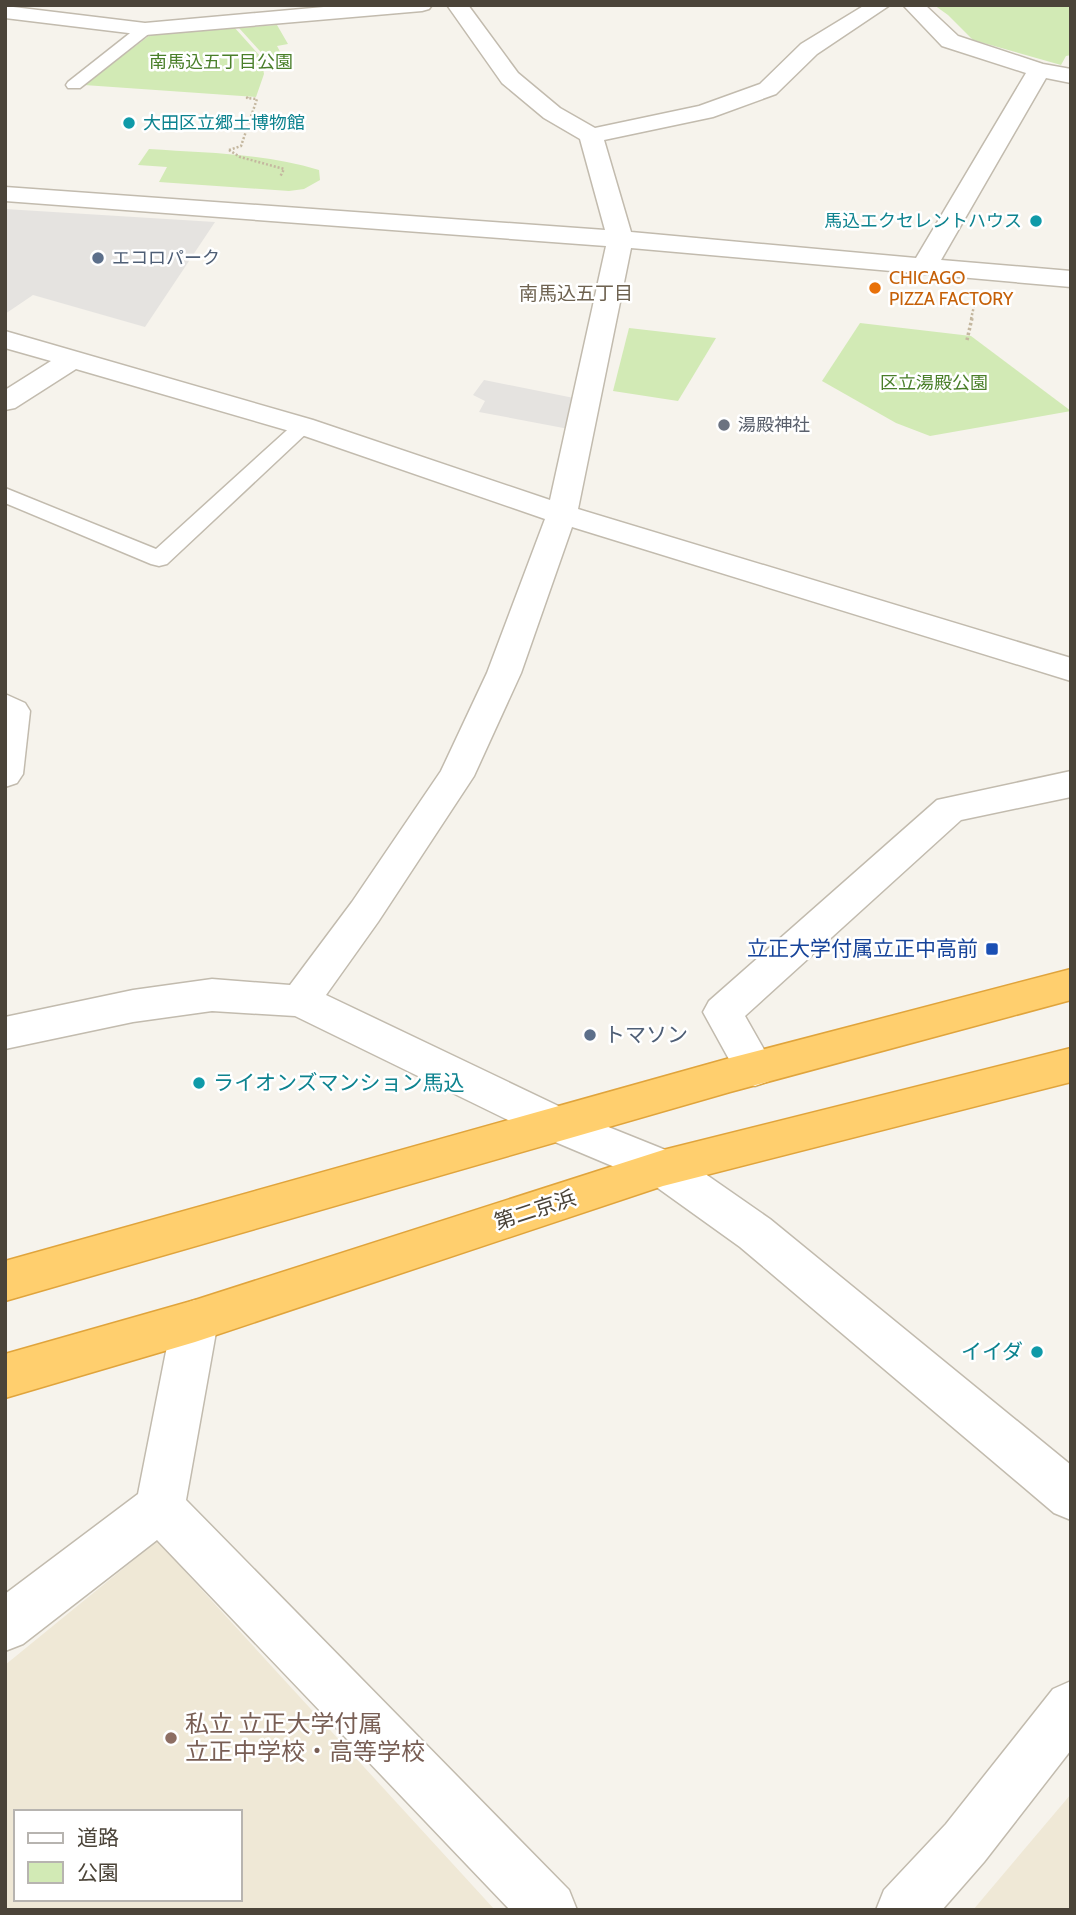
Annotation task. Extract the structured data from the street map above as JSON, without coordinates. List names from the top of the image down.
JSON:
{
  "streets": {
    "highway": ["第二京浜"]
  },
  "districts": ["南馬込五丁目"],
  "parks": ["南馬込五丁目公園", "区立湯殿公園"],
  "places": {
    "other": [
      "大田区立郷土博物館",
      "馬込エクセレントハウス",
      "エコロパーク",
      "CHICAGO PIZZA FACTORY",
      "湯殿神社",
      "トマソン",
      "ライオンズマンション馬込",
      "イイダ",
      "私立 立正大学付属 立正中学校・高等学校"
    ],
    "transit": ["立正大学付属立正中高前"]
  },
  "legend": ["道路", "公園"]
}
